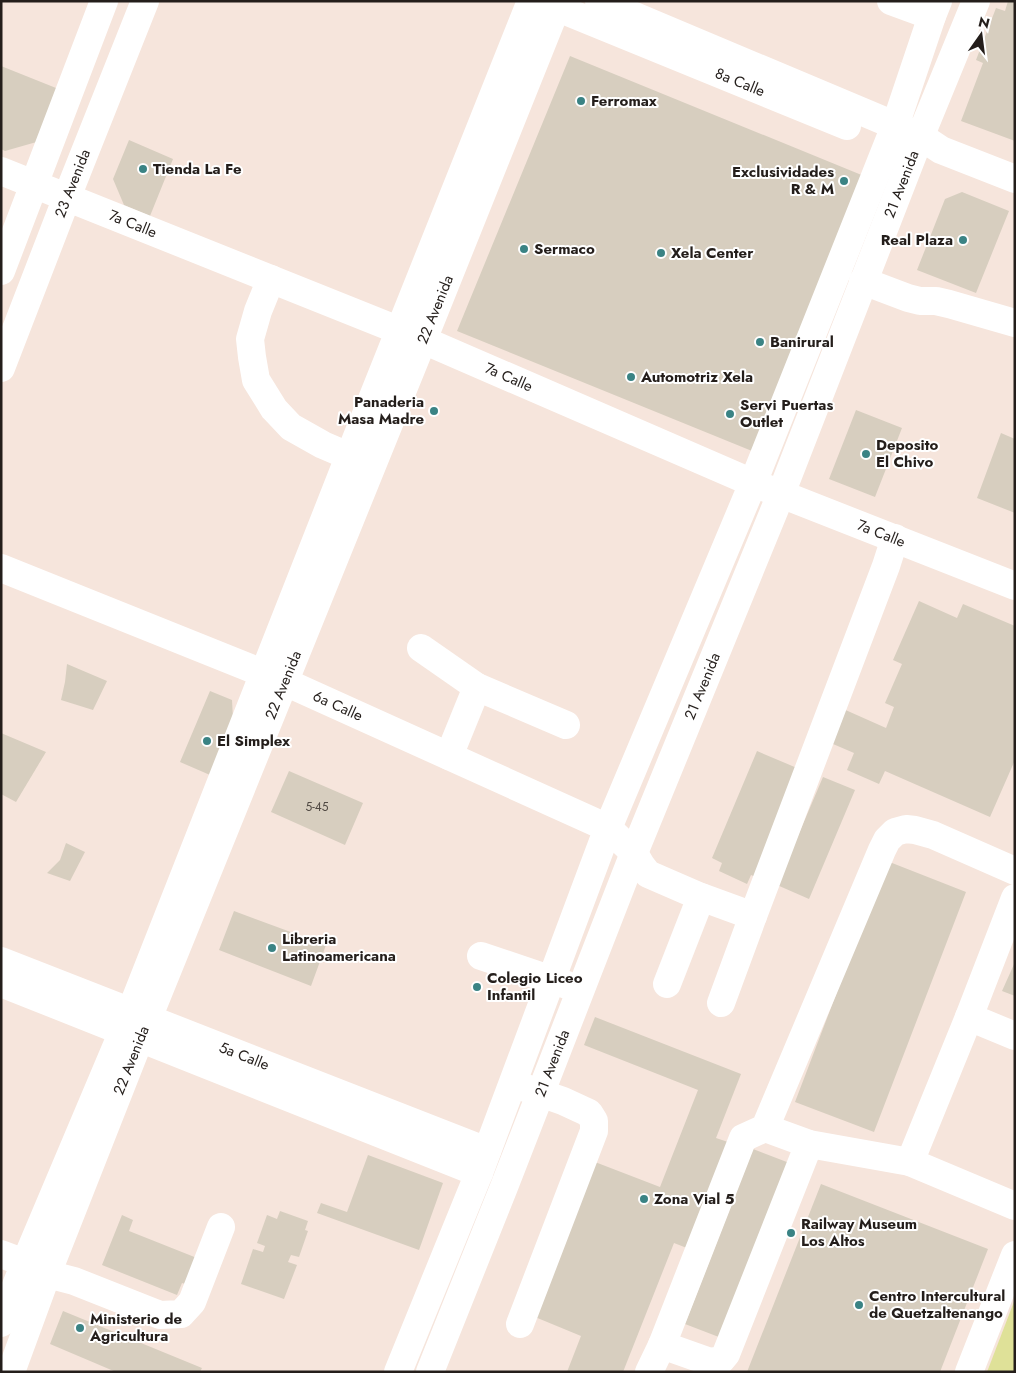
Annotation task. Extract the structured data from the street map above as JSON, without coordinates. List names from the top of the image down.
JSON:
{
  "streets": {
    "street": [
      "8a Calle",
      "23 Avenida",
      "21 Avenida",
      "7a Calle",
      "22 Avenida",
      "6a Calle",
      "5a Calle"
    ]
  },
  "crossings": [
    ["8a Calle", "21 Avenida"],
    ["8a Calle", "22 Avenida"],
    ["23 Avenida", "7a Calle"],
    ["21 Avenida", "7a Calle"],
    ["21 Avenida", "6a Calle"],
    ["21 Avenida", "5a Calle"],
    ["7a Calle", "22 Avenida"],
    ["22 Avenida", "6a Calle"],
    ["22 Avenida", "5a Calle"]
  ],
  "places": [
    "Ferromax",
    "Tienda La Fe",
    "Exclusividades R & M",
    "Real Plaza",
    "Sermaco",
    "Xela Center",
    "Banirural",
    "Automotriz Xela",
    "Panaderia Masa Madre",
    "Servi Puertas Outlet",
    "Deposito El Chivo",
    "El Simplex",
    "Libreria Latinoamericana",
    "Colegio Liceo Infantil",
    "Zona Vial 5",
    "Railway Museum Los Altos",
    "Centro Intercultural de Quetzaltenango",
    "Ministerio de Agricultura"
  ],
  "house_numbers": ["5-45"],
  "north": "top"
}
